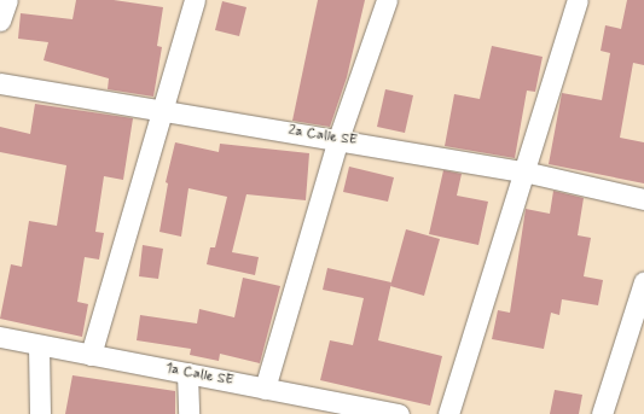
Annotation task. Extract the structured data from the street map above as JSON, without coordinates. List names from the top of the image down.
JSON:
{
  "streets": {
    "street": ["2a Calle SE", "1a Calle SE"]
  }
}
